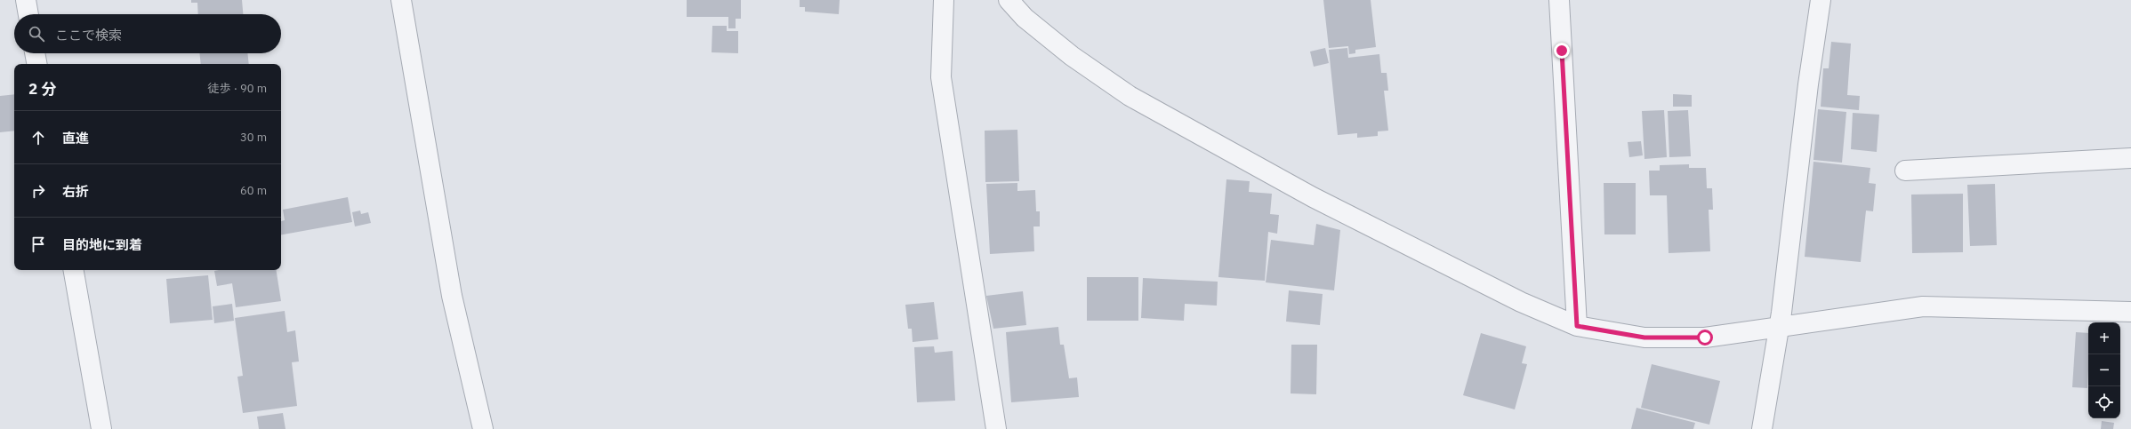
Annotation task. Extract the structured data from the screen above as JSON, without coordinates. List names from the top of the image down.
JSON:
{
  "page": {
    "search": "ここで検索",
    "heading": ["2 分", "徒歩 · 90 m"],
    "list": [
      ["直進", "30 m"],
      ["右折", "60 m"],
      "目的地に到着"
    ],
    "map_buttons": ["+", "−"]
  }
}
